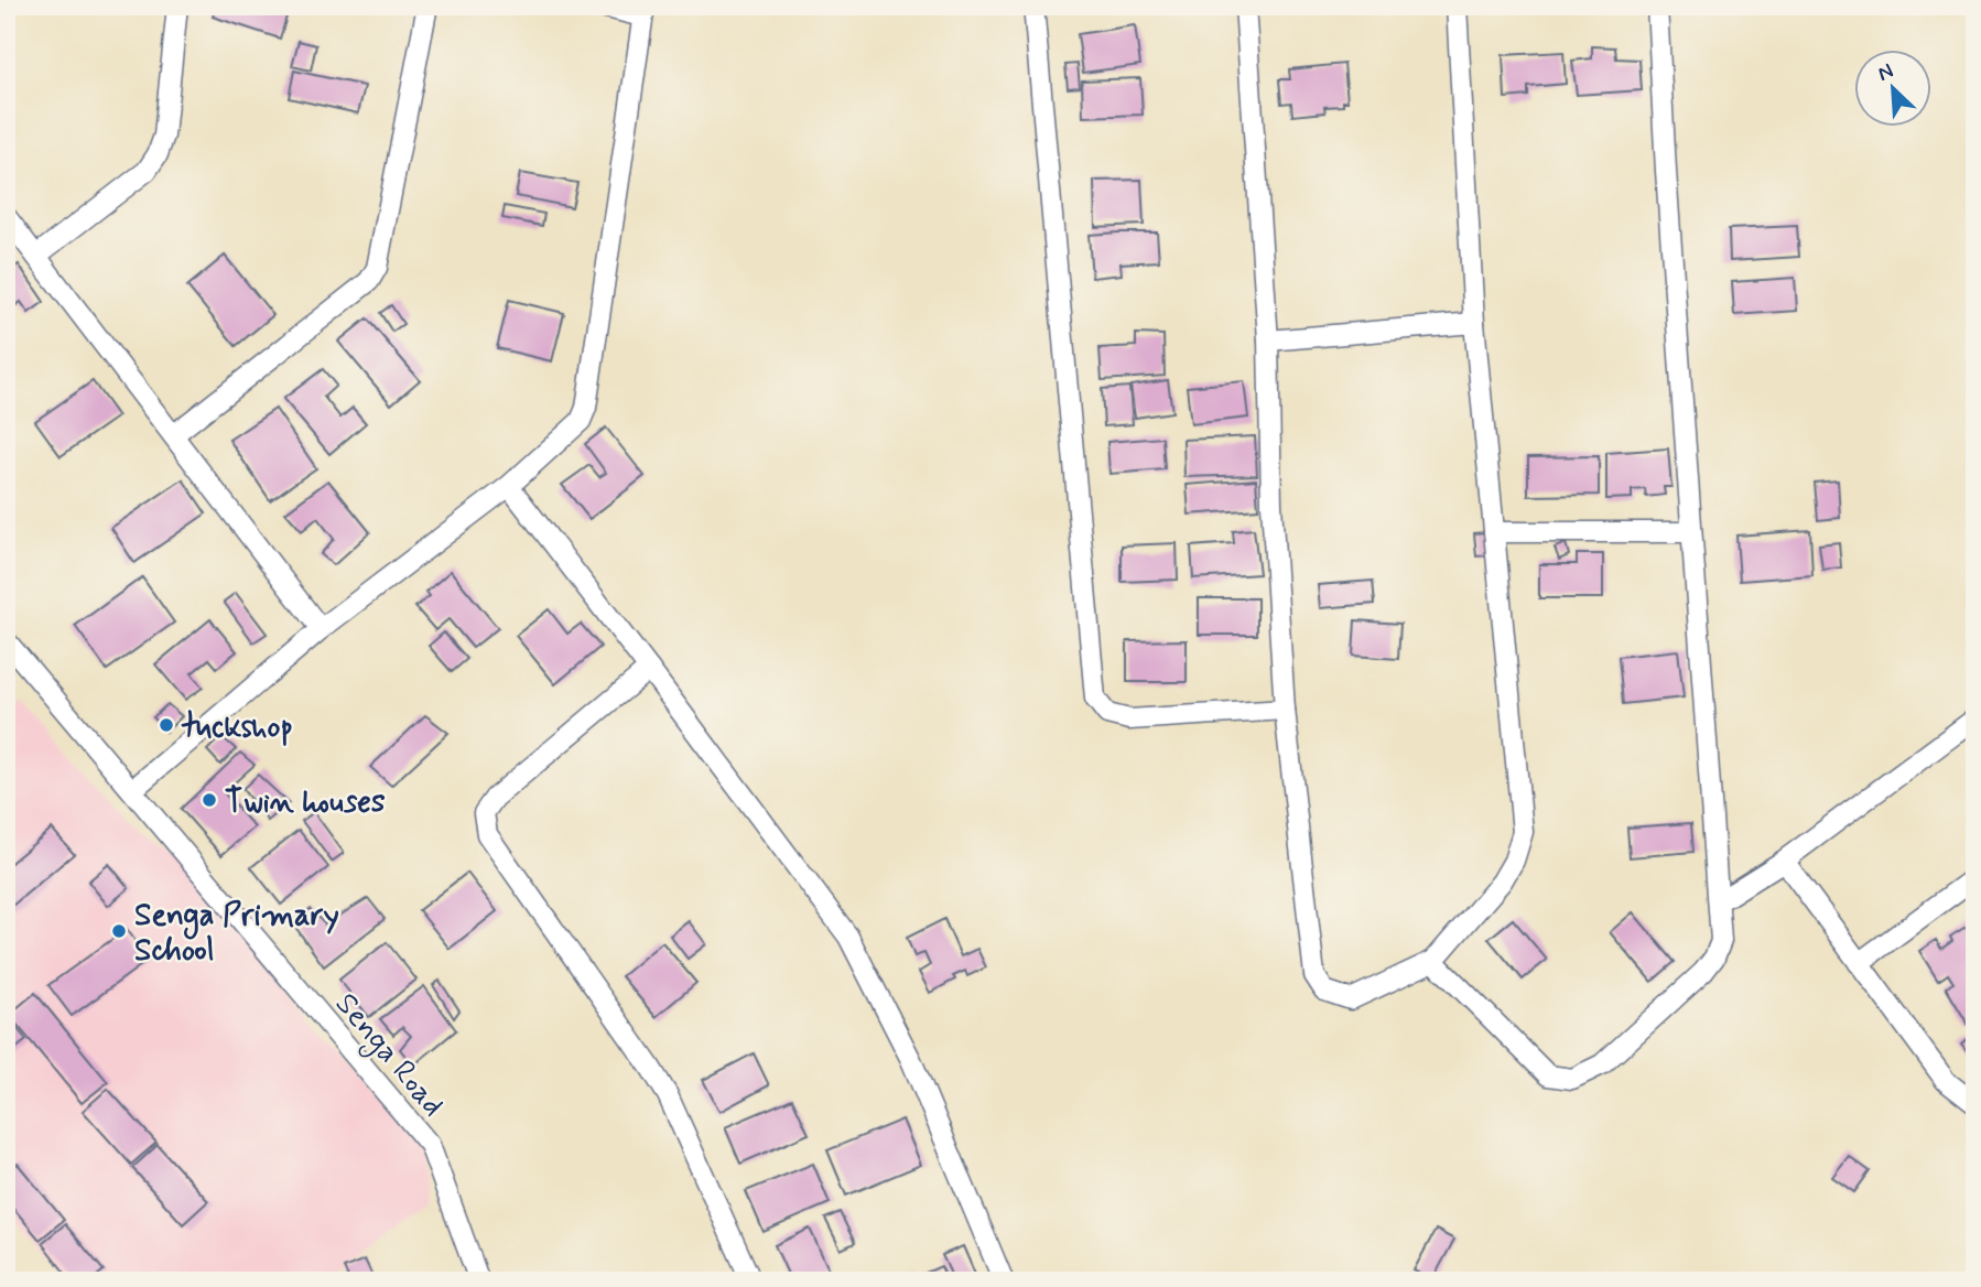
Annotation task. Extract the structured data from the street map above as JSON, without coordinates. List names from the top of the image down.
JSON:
{
  "streets": {
    "street": ["Senga Road"]
  },
  "places": ["tuckshop", "Twin houses", "Senga Primary School"],
  "north": "top left"
}
